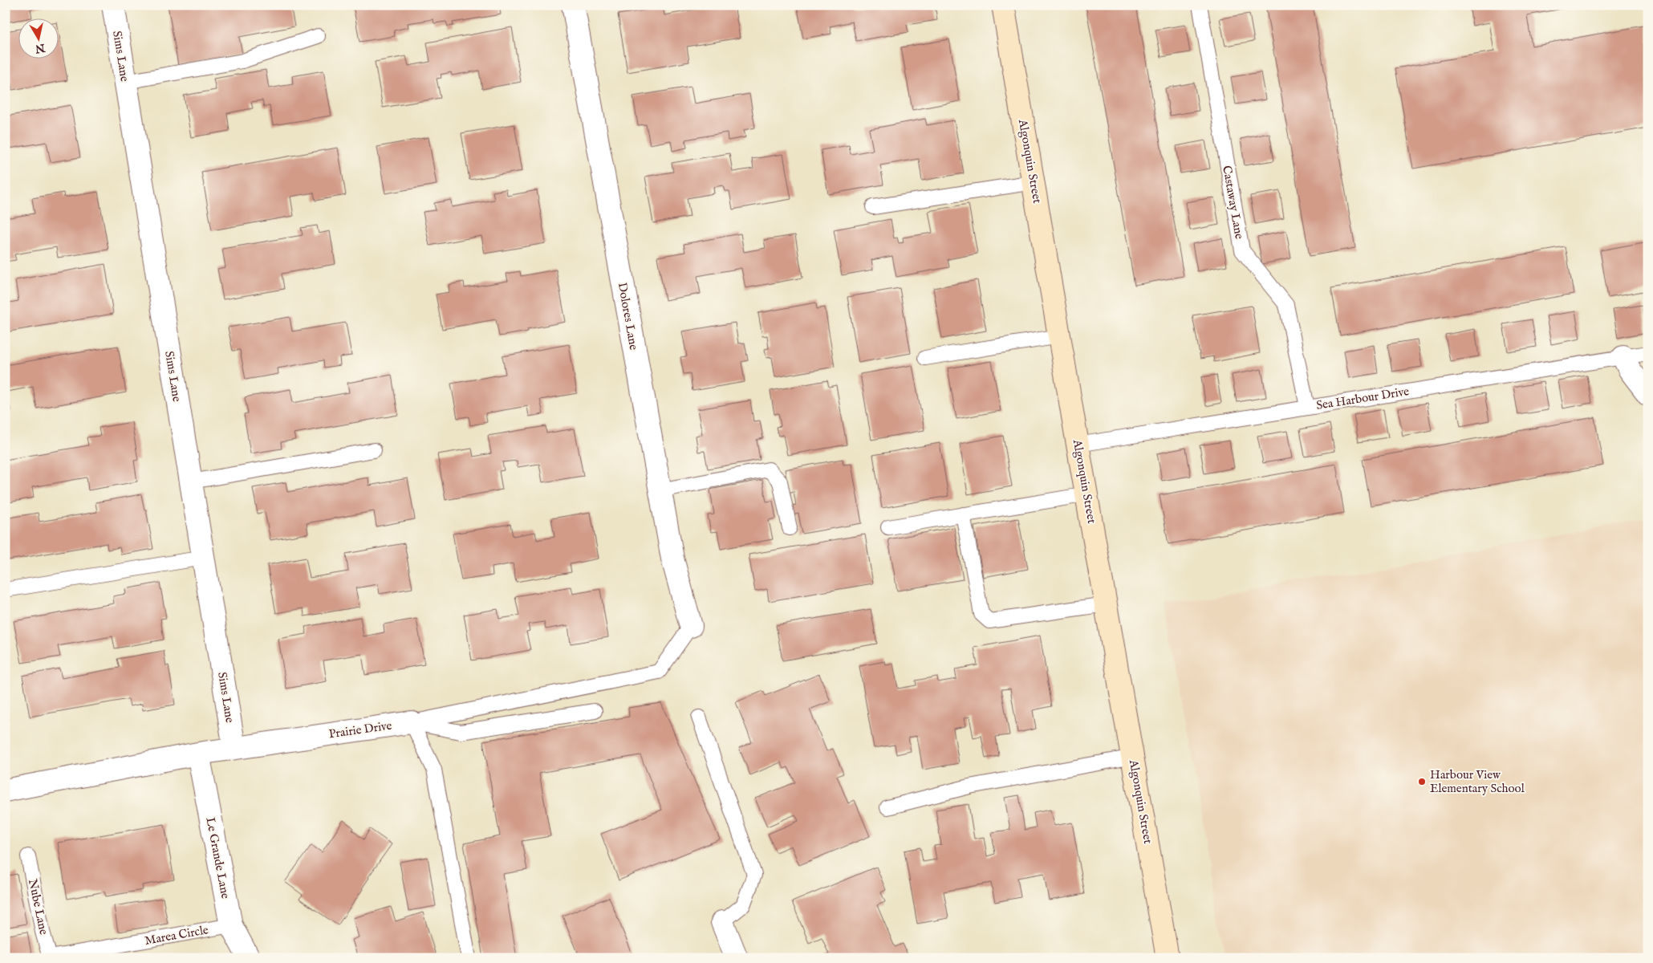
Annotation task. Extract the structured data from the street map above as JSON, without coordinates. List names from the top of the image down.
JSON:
{
  "streets": {
    "main road": ["Algonquin Street"],
    "street": [
      "Sims Lane",
      "Dolores Lane",
      "Prairie Drive",
      "Le Grande Lane"
    ],
    "lane": [
      "Castaway Lane",
      "Sea Harbour Drive",
      "Nube Lane",
      "Marea Circle"
    ]
  },
  "crossings": [
    ["Sims Lane", "Prairie Drive"],
    ["Algonquin Street", "Sea Harbour Drive"],
    ["Castaway Lane", "Sea Harbour Drive"],
    ["Dolores Lane", "Prairie Drive"],
    ["Prairie Drive", "Le Grande Lane"],
    ["Le Grande Lane", "Marea Circle"],
    ["Nube Lane", "Marea Circle"]
  ],
  "places": ["Harbour View Elementary School"],
  "north": "bottom"
}
